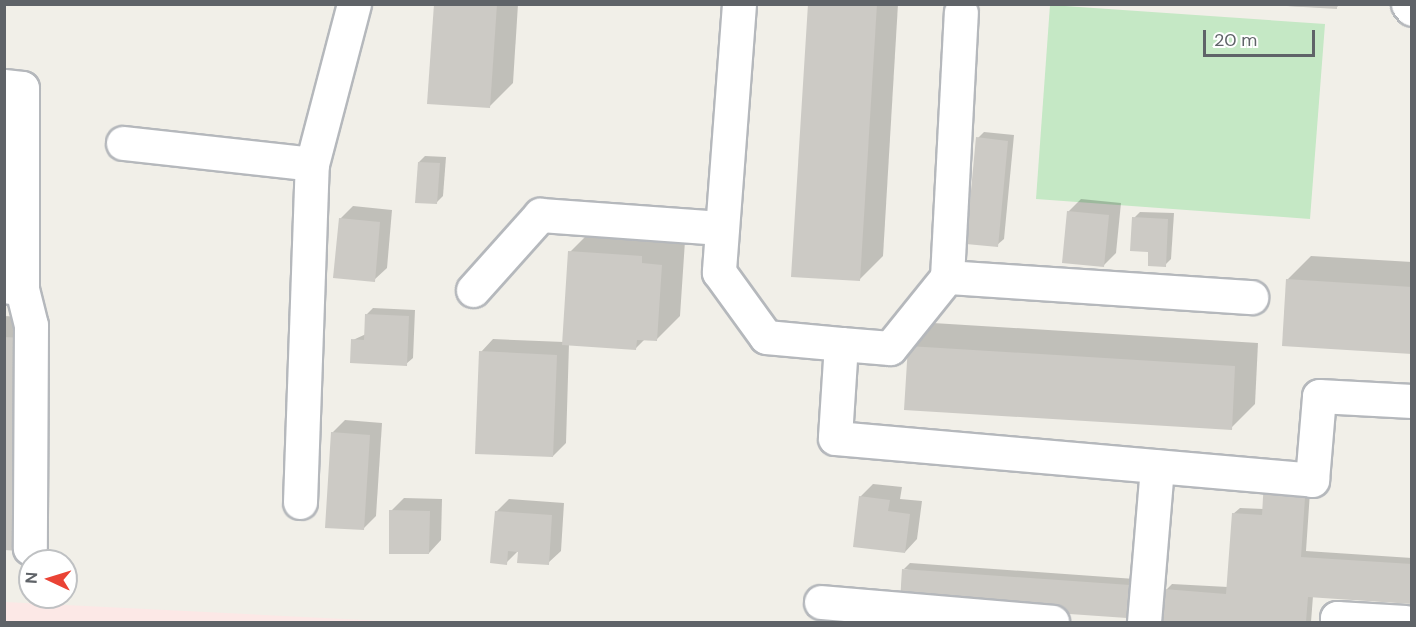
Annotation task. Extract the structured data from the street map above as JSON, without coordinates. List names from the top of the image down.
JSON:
{
  "scale_bar": "20 m",
  "north": "left"
}
